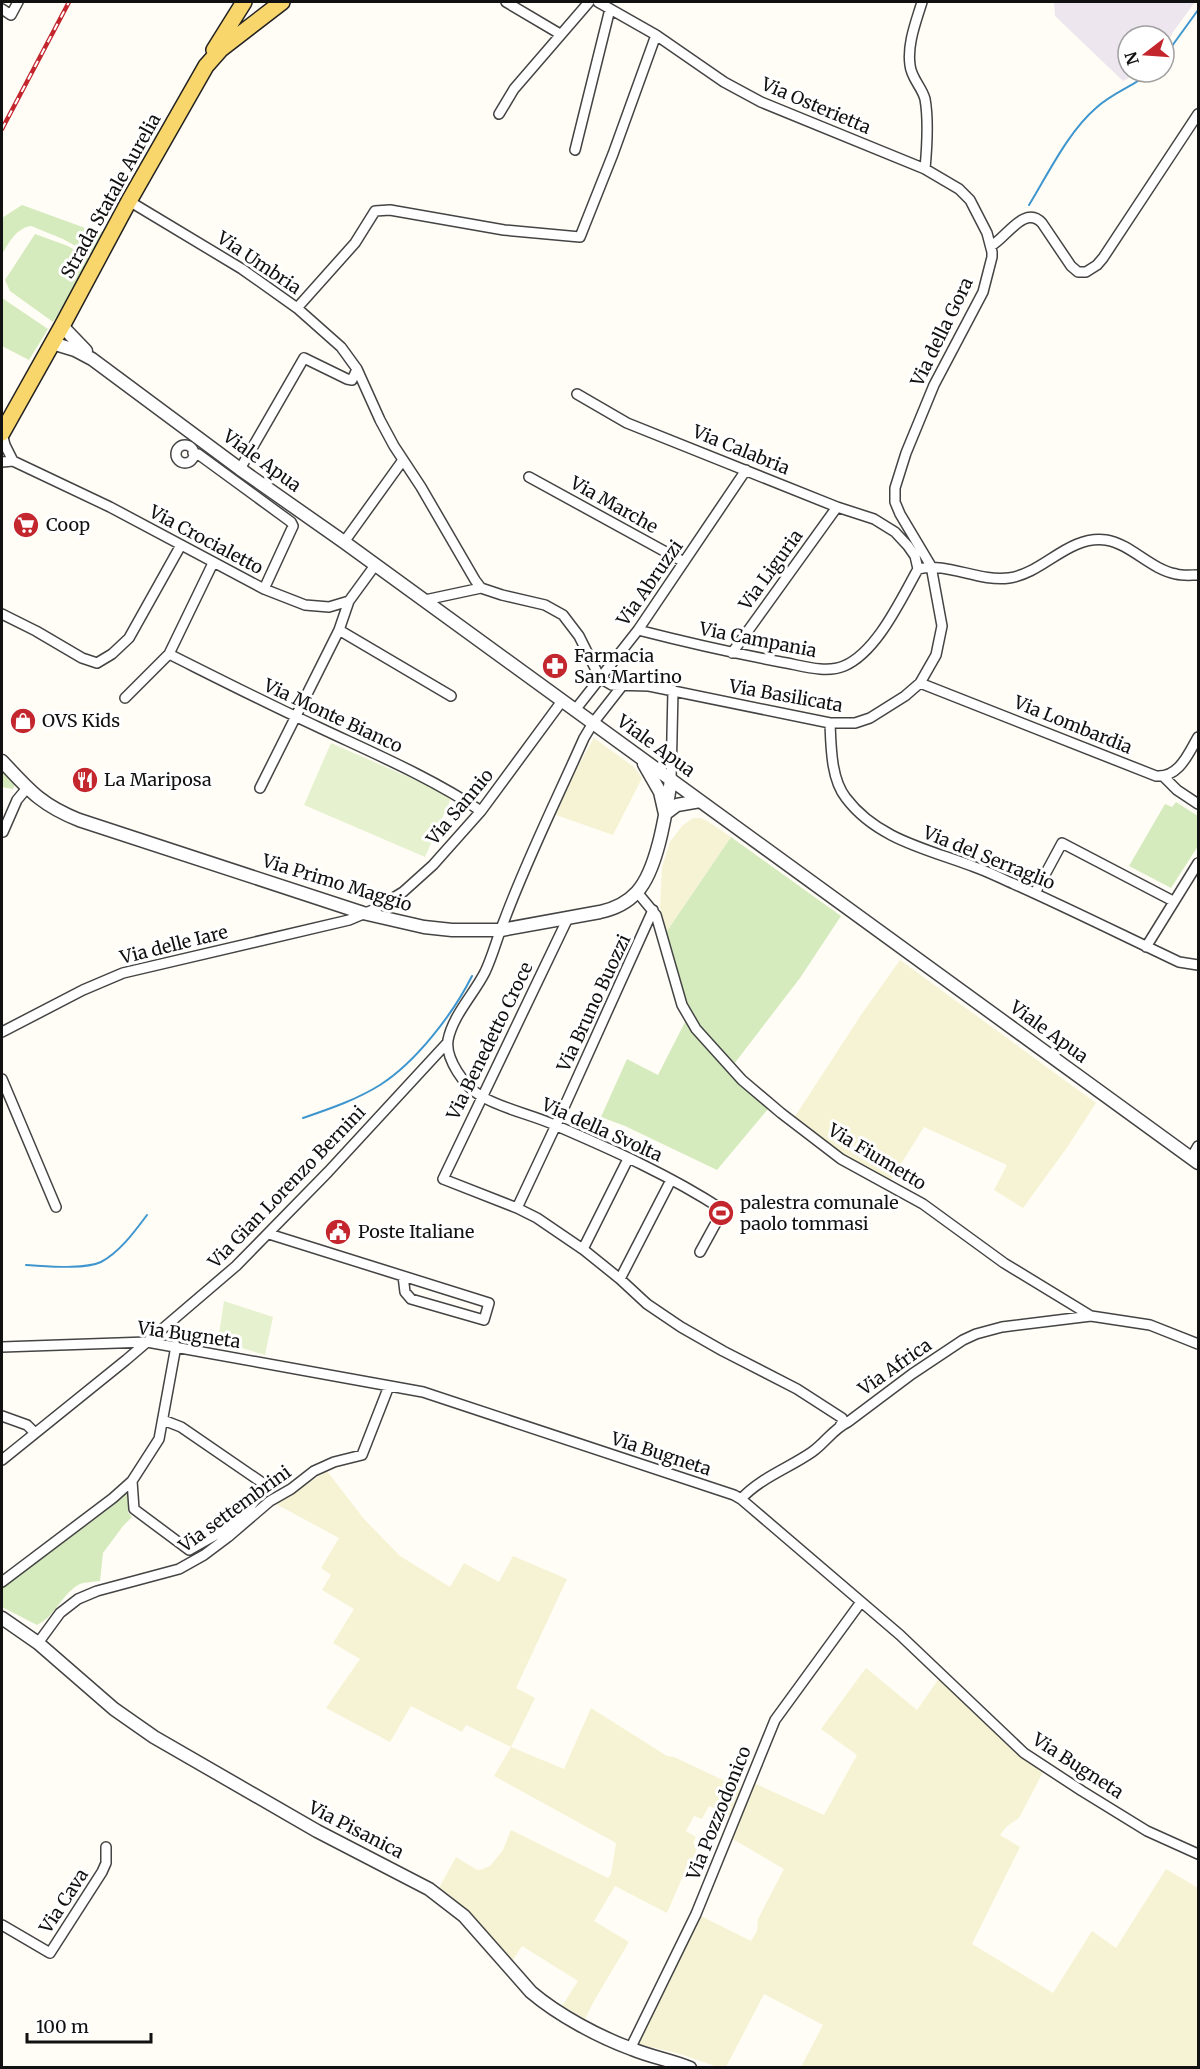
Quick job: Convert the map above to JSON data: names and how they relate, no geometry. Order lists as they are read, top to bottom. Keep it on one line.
{"streets":{"main road":["Strada Statale Aurelia"],"street":["Via Osterietta","Via Umbria","Via della Gora","Via Calabria","Viale Apua","Via Marche","Via Crocialetto","Via Liguria","Via Abruzzi","Via Campania","Via Basilicata","Via Monte Bianco","Via Lombardia","Via Sannio","Via del Serraglio","Via Primo Maggio","Via delle Iare","Via Bruno Buozzi","Via Benedetto Croce","Via della Svolta","Via Fiumetto","Via Gian Lorenzo Bernini","Via Bugneta","Via Africa","Via settembrini","Via Pozzodonico","Via Pisanica","Via Cava"]},"crossings":[["Via Osterietta","Via della Gora"],["Strada Statale Aurelia","Via Umbria"],["Strada Statale Aurelia","Viale Apua"],["Via della Gora","Via Basilicata"],["Via Calabria","Via Liguria"],["Via Calabria","Via Abruzzi"],["Via Calabria","Via Campania"],["Viale Apua","Via Abruzzi"],["Viale Apua","Via Sannio"],["Viale Apua","Via Primo Maggio"],["Viale Apua","Via Gian Lorenzo Bernini"],["Via Marche","Via Abruzzi"],["Via Liguria","Via Campania"],["Via Abruzzi","Via Campania"],["Via Abruzzi","Via Basilicata"],["Via Basilicata","Via Lombardia"],["Via Basilicata","Via del Serraglio"],["Via Monte Bianco","Via Sannio"],["Via Sannio","Via Primo Maggio"],["Via Sannio","Via delle Iare"],["Via Primo Maggio","Via delle Iare"],["Via Primo Maggio","Via Benedetto Croce"],["Via Primo Maggio","Via Fiumetto"],["Via Primo Maggio","Via Gian Lorenzo Bernini"],["Via Bruno Buozzi","Via Benedetto Croce"],["Via Bruno Buozzi","Via della Svolta"],["Via Bruno Buozzi","Via Fiumetto"],["Via Benedetto Croce","Via della Svolta"],["Via della Svolta","Via Gian Lorenzo Bernini"],["Via Fiumetto","Via Africa"],["Via Gian Lorenzo Bernini","Via Bugneta"],["Via Bugneta","Via Africa"],["Via Bugneta","Via settembrini"],["Via Bugneta","Via Pozzodonico"],["Via settembrini","Via Pisanica"],["Via Pozzodonico","Via Pisanica"]],"places":{"supermarket":["Coop"],"pharmacy":["Farmacia San Martino"],"shop":["OVS Kids"],"restaurant":["La Mariposa"],"sports":["palestra comunale paolo tommasi"],"public building":["Poste Italiane"]},"scale_bar":"100 m","north":"left"}
